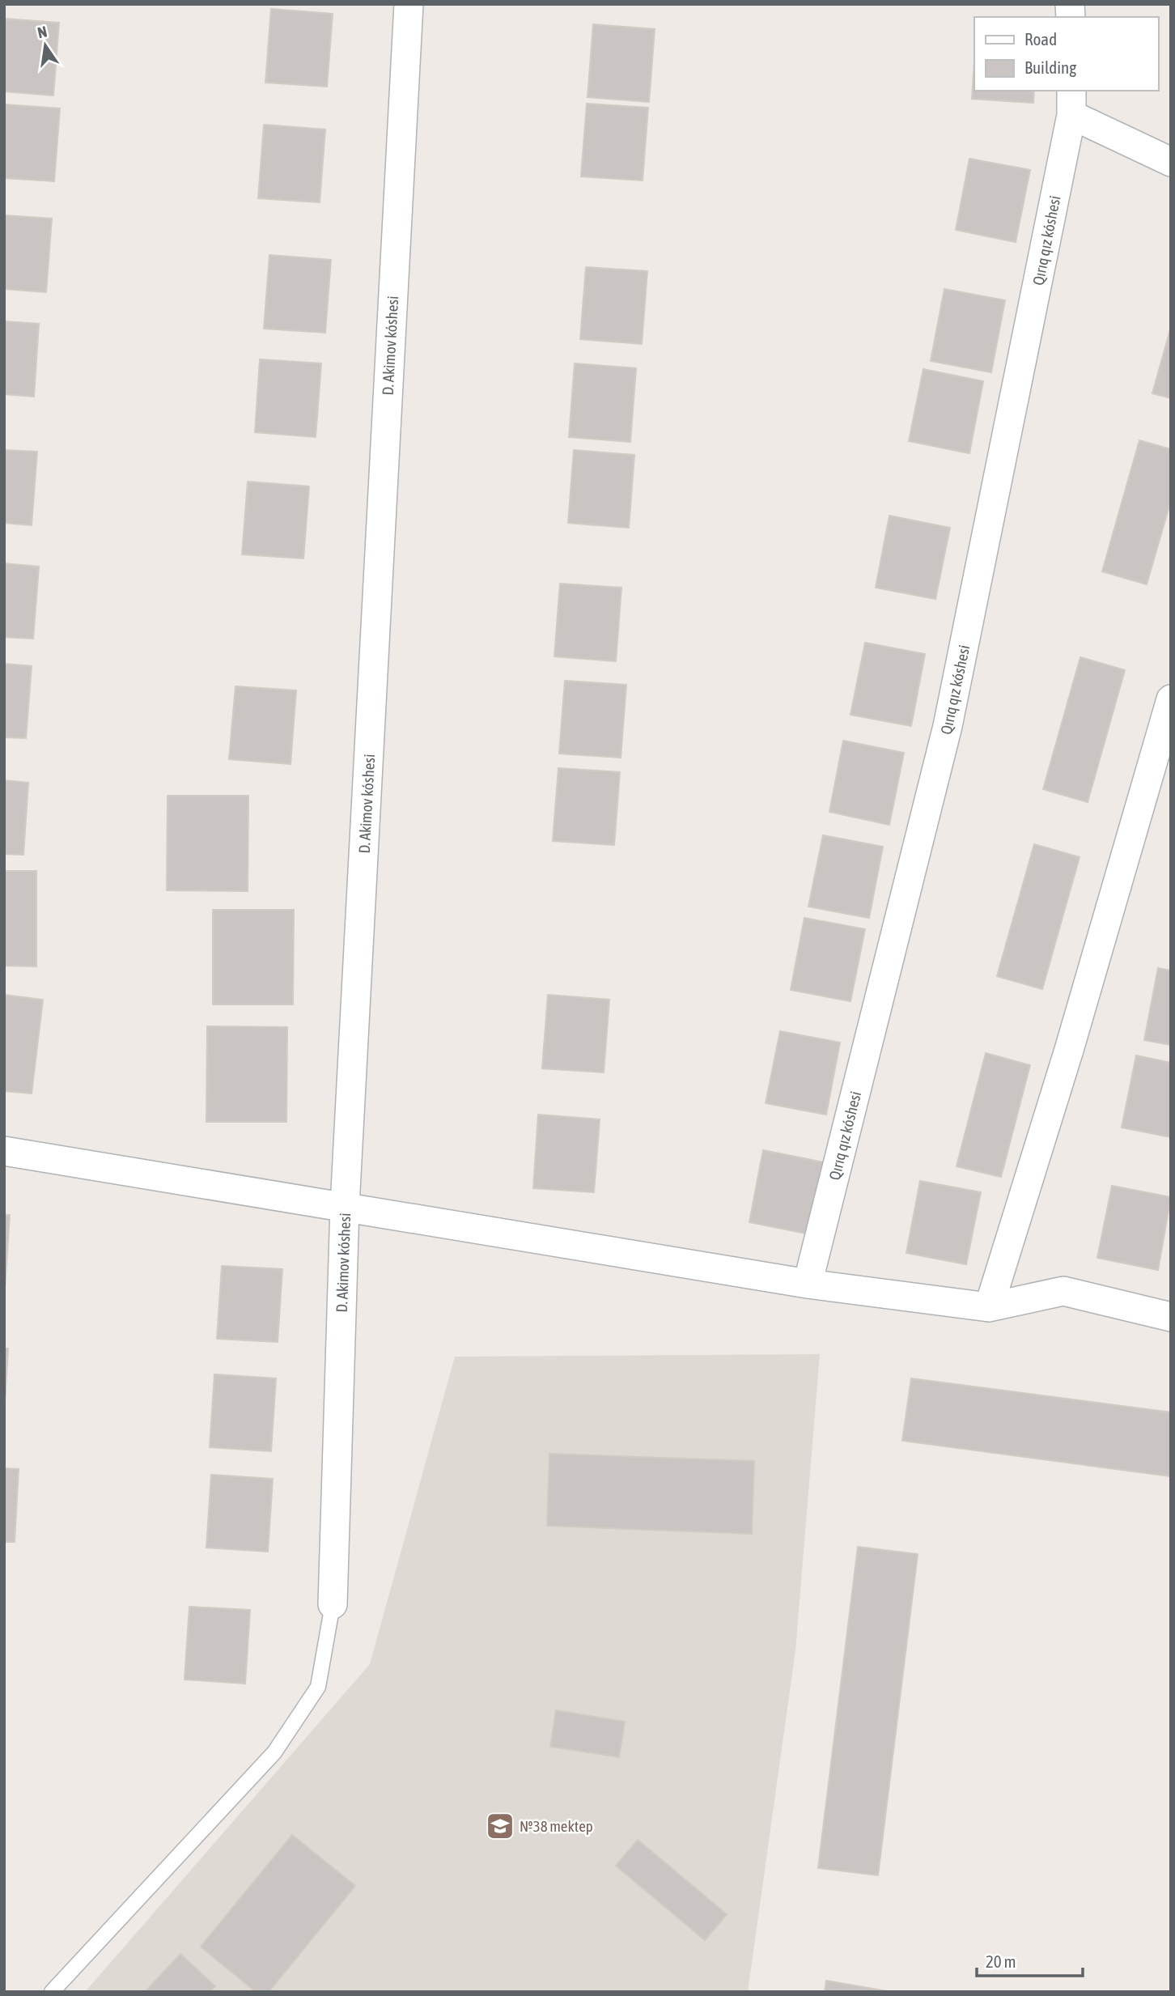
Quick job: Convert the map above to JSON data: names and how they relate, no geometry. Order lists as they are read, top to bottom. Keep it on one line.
{"streets":{"street":["Qırıq qız kóshesi","D. Akimov kóshesi"]},"places":{"school or university":["№38 mektep"]},"legend":["Road","Building"],"scale_bar":"20 m","north":"top"}
